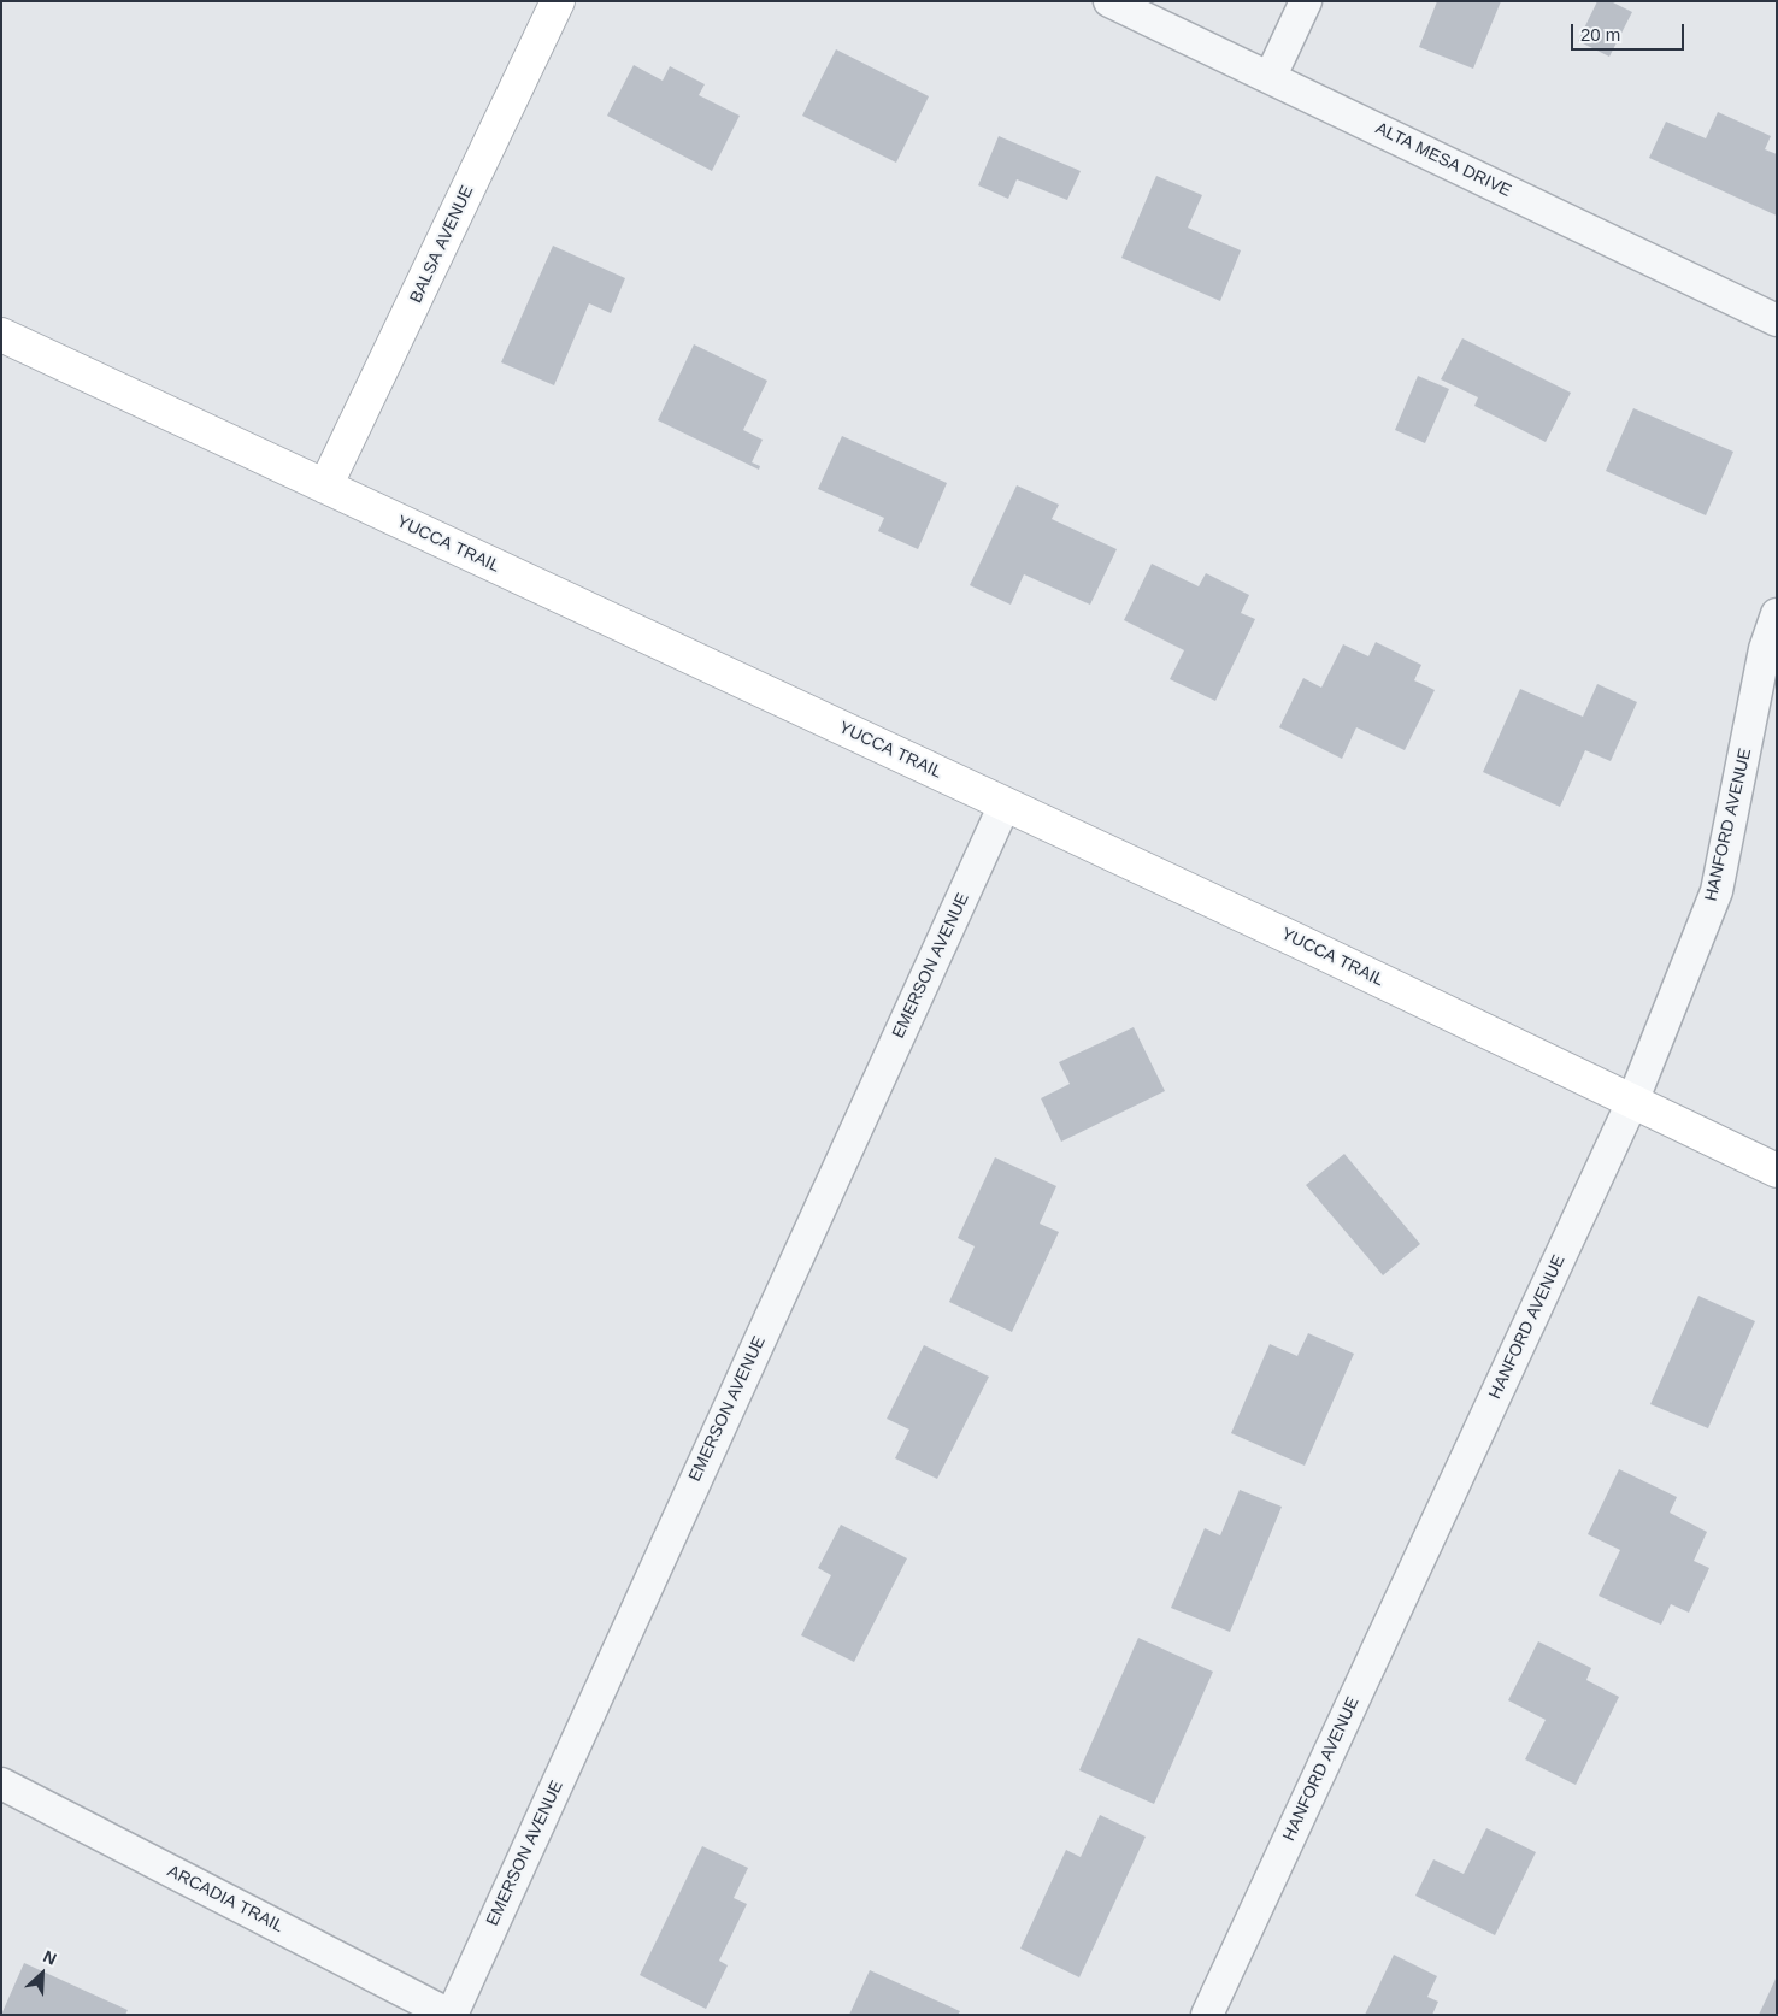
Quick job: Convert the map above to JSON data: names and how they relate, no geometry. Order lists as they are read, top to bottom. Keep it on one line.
{"streets":{"main road":["BALSA AVENUE","YUCCA TRAIL"],"street":["ALTA MESA DRIVE","HANFORD AVENUE","EMERSON AVENUE","ARCADIA TRAIL"]},"crossings":[["BALSA AVENUE","YUCCA TRAIL"],["YUCCA TRAIL","HANFORD AVENUE"],["YUCCA TRAIL","EMERSON AVENUE"],["EMERSON AVENUE","ARCADIA TRAIL"]],"scale_bar":"20 m","north":"top right"}
